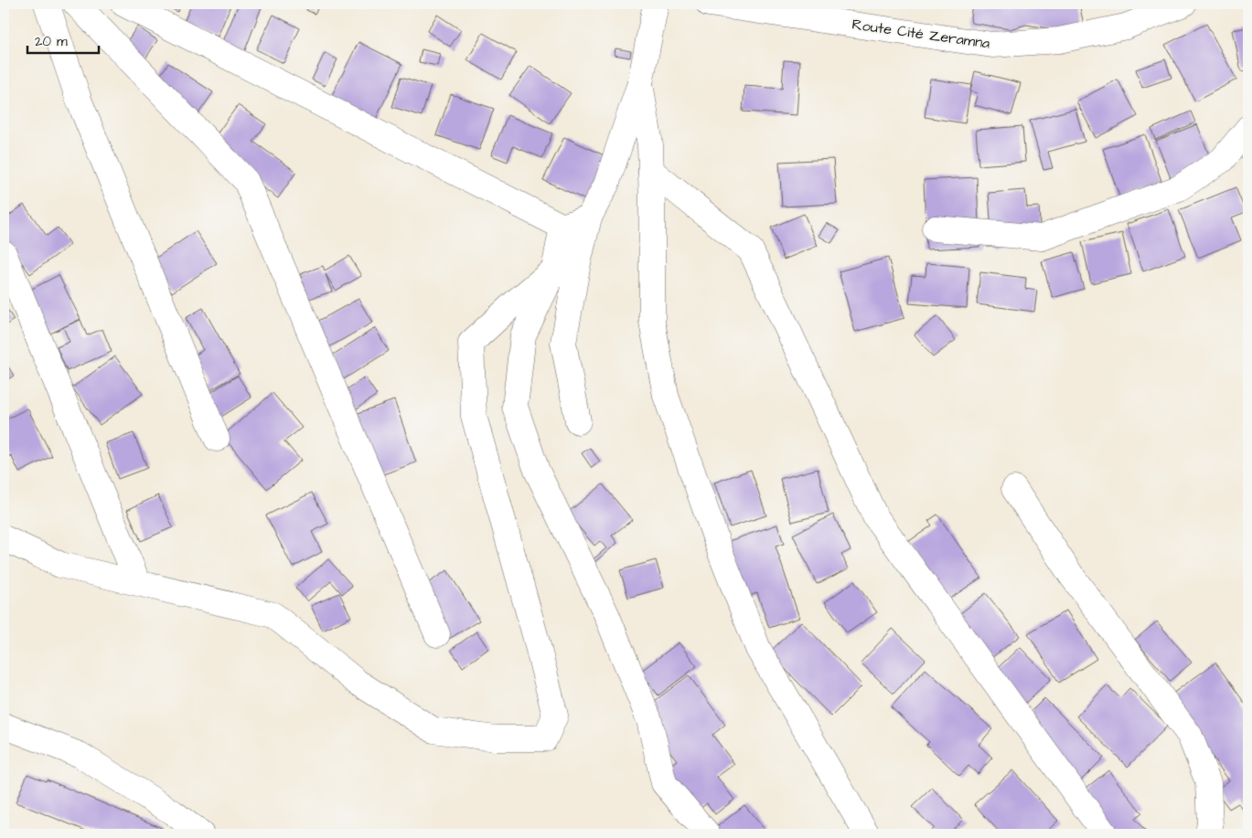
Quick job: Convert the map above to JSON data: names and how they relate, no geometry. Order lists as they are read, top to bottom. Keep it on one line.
{"streets":{"street":["Route Cité Zeramna"]},"scale_bar":"20 m"}
